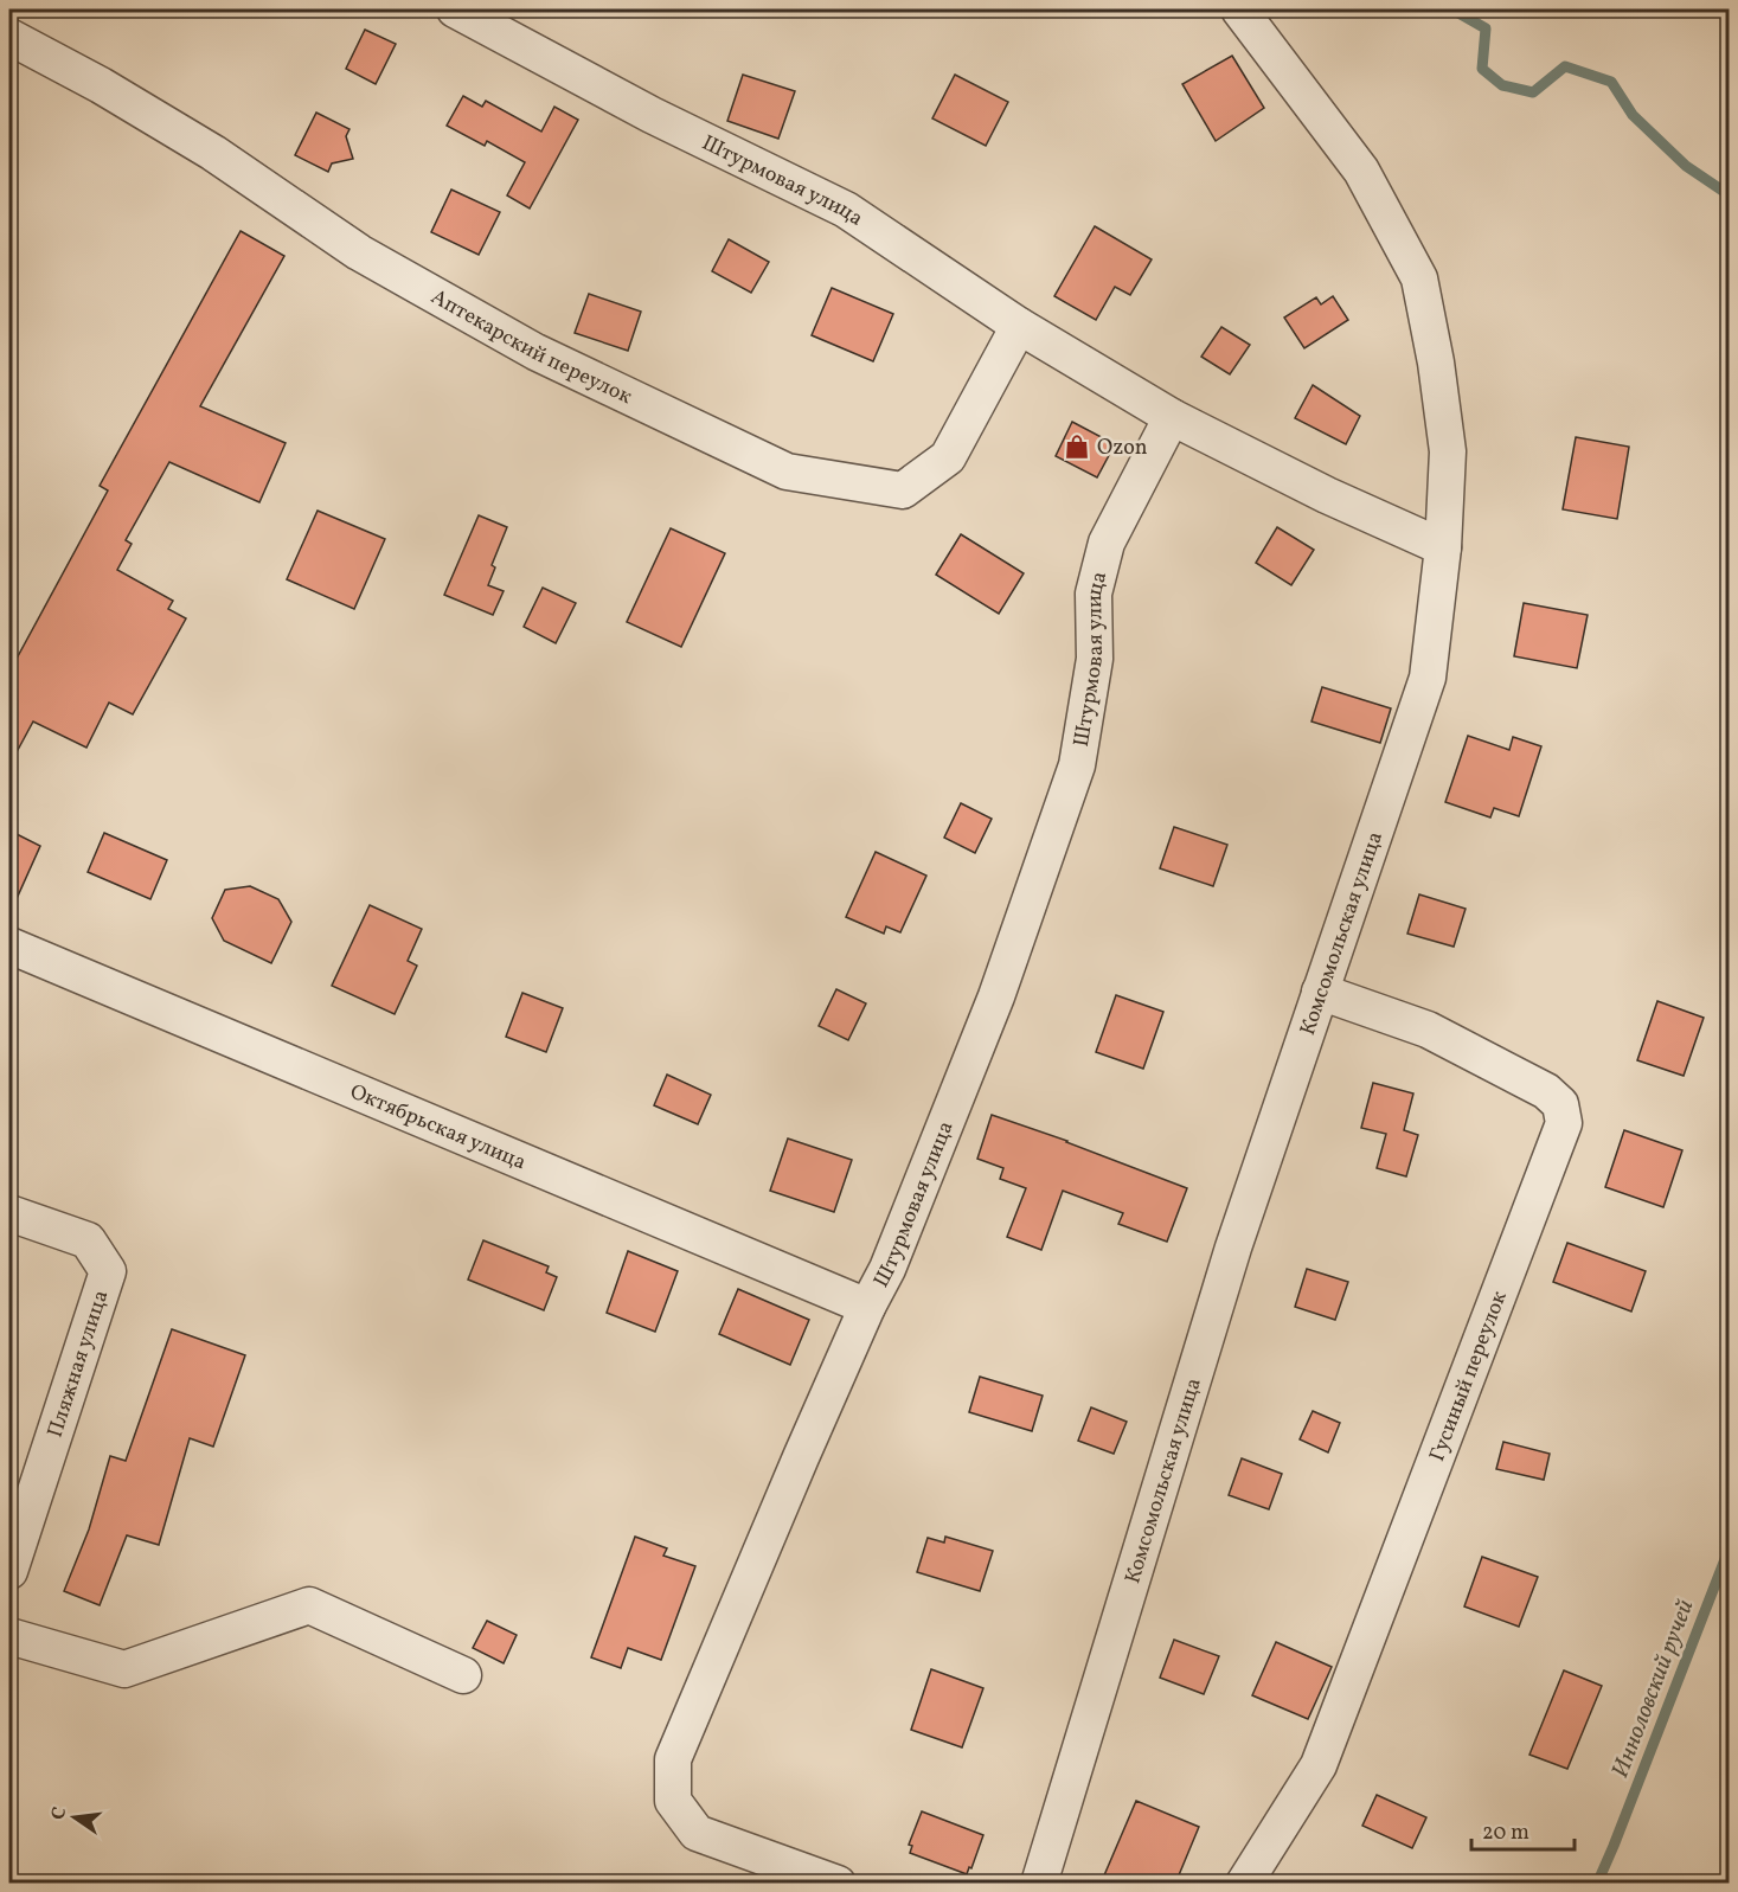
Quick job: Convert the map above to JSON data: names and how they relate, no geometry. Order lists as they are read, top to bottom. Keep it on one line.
{"streets":{"street":["Штурмовая улица","Аптекарский переулок","Комсомольская улица","Октябрьская улица","Пляжная улица","Гусиный переулок"]},"crossings":[["Штурмовая улица","Аптекарский переулок"],["Штурмовая улица","Комсомольская улица"],["Штурмовая улица","Октябрьская улица"],["Комсомольская улица","Гусиный переулок"]],"water":["Инноловский ручей"],"places":{"shop":["Ozon"]},"scale_bar":"20 m","north":"left"}
